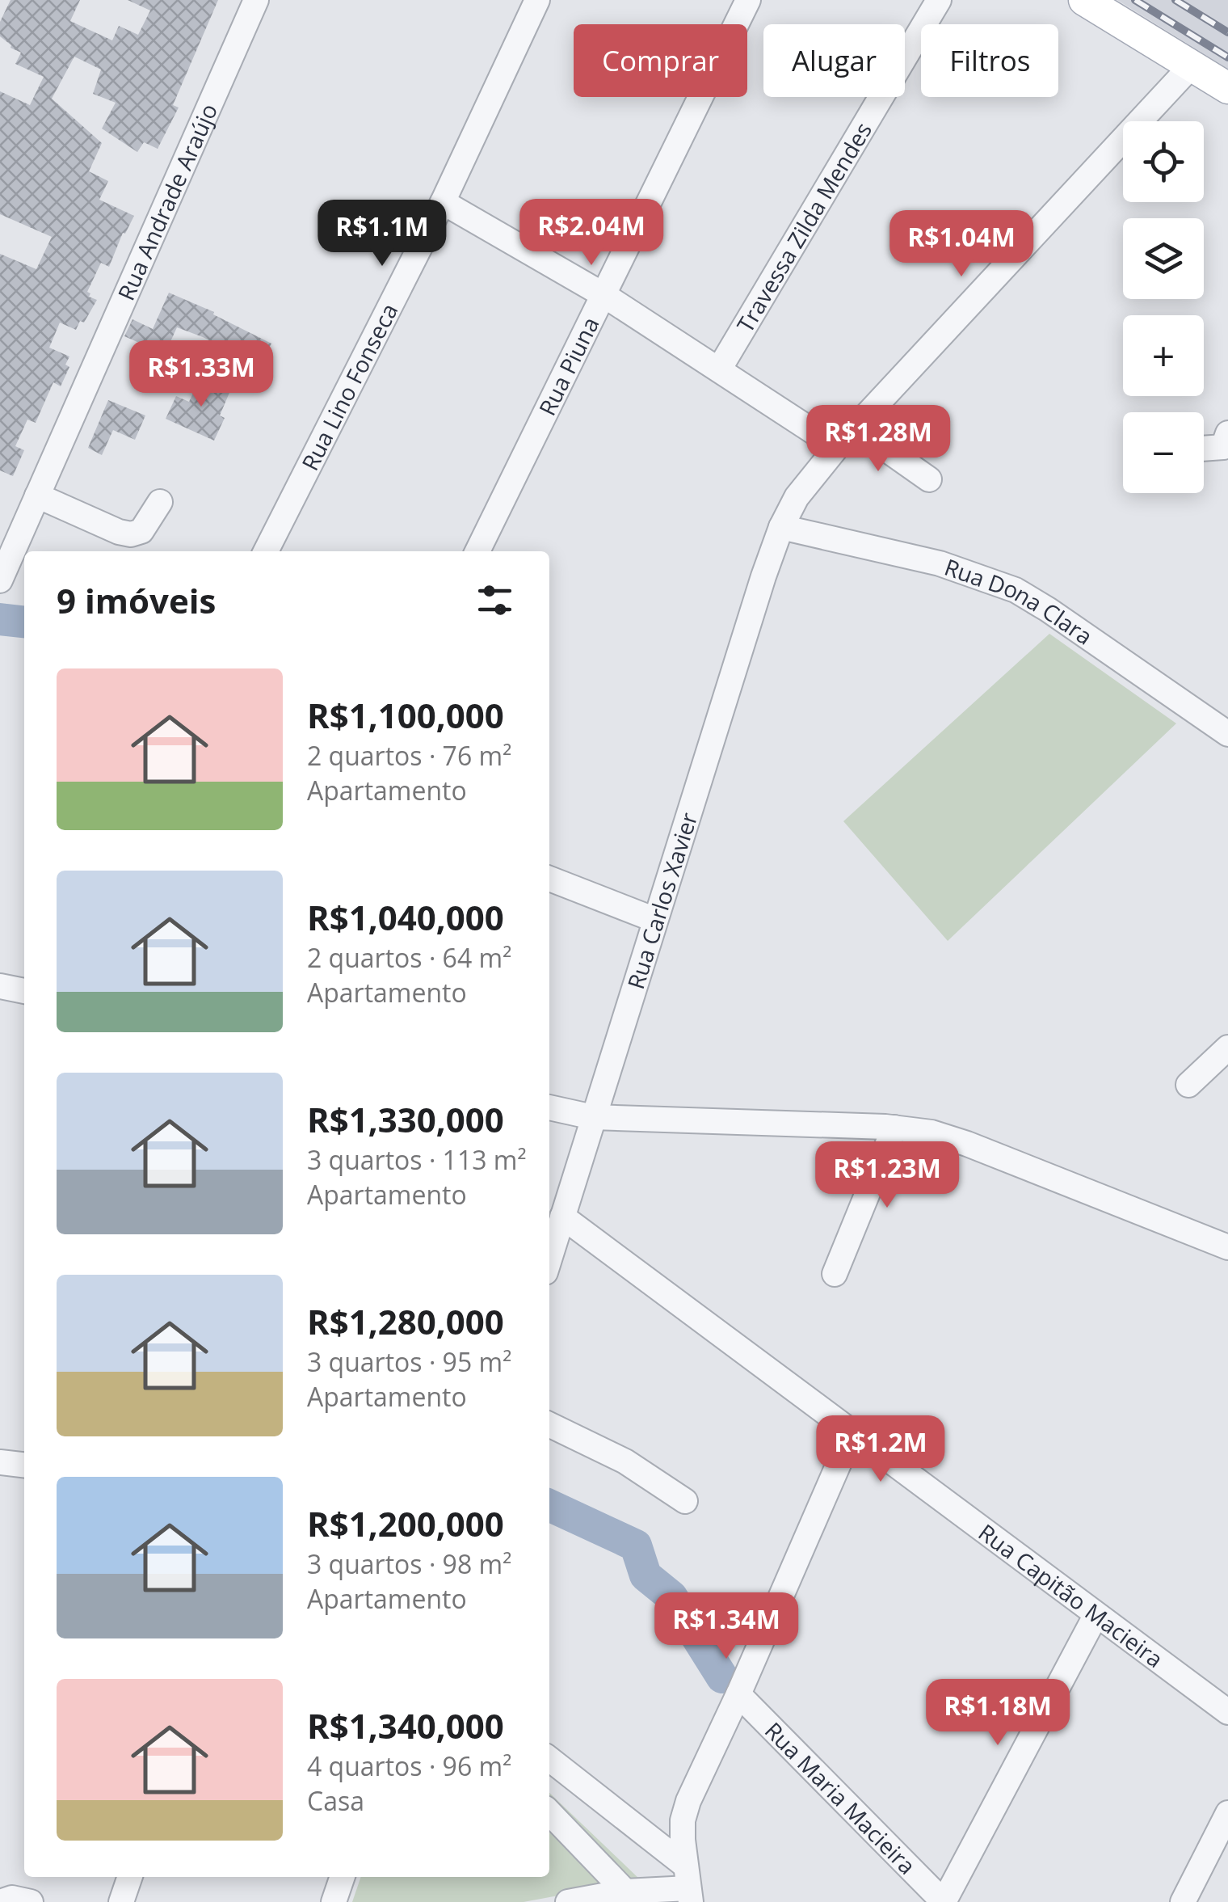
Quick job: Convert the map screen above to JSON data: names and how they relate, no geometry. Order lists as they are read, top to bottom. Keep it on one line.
{"streets":{"street":["Rua Andrade Araújo","Travessa Zilda Mendes","Rua Piuna","Rua Lino Fonseca","Rua Dona Clara","Rua Carlos Xavier","Rua Capitão Macieira","Rua Maria Macieira"]},"crossings":[["Rua Dona Clara","Rua Carlos Xavier"],["Rua Carlos Xavier","Rua Capitão Macieira"]],"page":{"chip":["Comprar","Alugar","Filtros"],"map_buttons":["+","−"],"price":["R$2.04M","R$1.1M","R$1.04M","R$1.33M","R$1.28M","R$1.23M","R$1.2M","R$1.34M","R$1.18M"],"heading":"9 imóveis","list":[{"name":"R$1,100,000","note":"2 quartos · 76 m² · Apartamento"},{"name":"R$1,040,000","note":"2 quartos · 64 m² · Apartamento"},{"name":"R$1,330,000","note":"3 quartos · 113 m² · Apartamento"},{"name":"R$1,280,000","note":"3 quartos · 95 m² · Apartamento"},{"name":"R$1,200,000","note":"3 quartos · 98 m² · Apartamento"},{"name":"R$1,340,000","note":"4 quartos · 96 m² · Casa"}]}}
